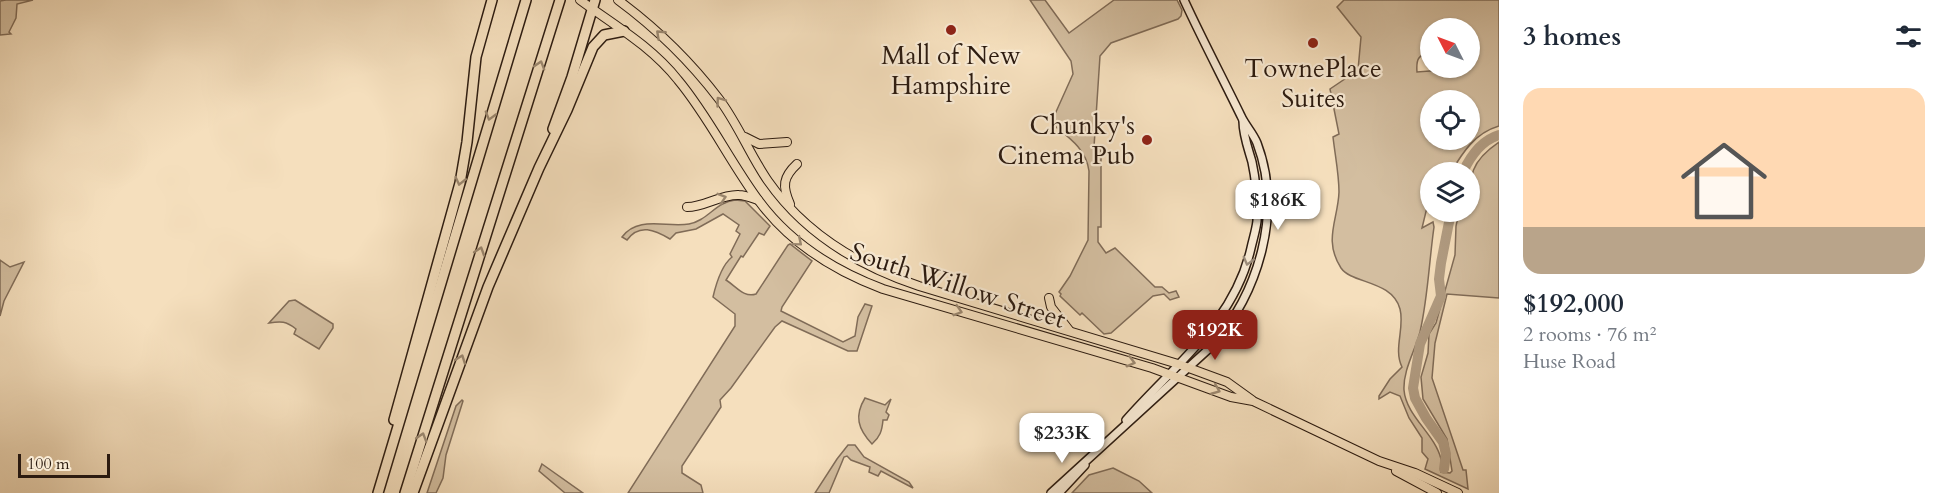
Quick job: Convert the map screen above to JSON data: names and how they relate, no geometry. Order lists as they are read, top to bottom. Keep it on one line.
{"streets":{"main road":["South Willow Street"]},"places":["Mall of New Hampshire","TownePlace Suites","Chunky's Cinema Pub"],"scale_bar":"100 m","north":"top left","page":{"heading":"3 homes","list":[{"name":"$192,000","note":"2 rooms · 76 m² · Huse Road"}],"price":["$186K","$192K","$233K"],"scale":"100 m"}}
